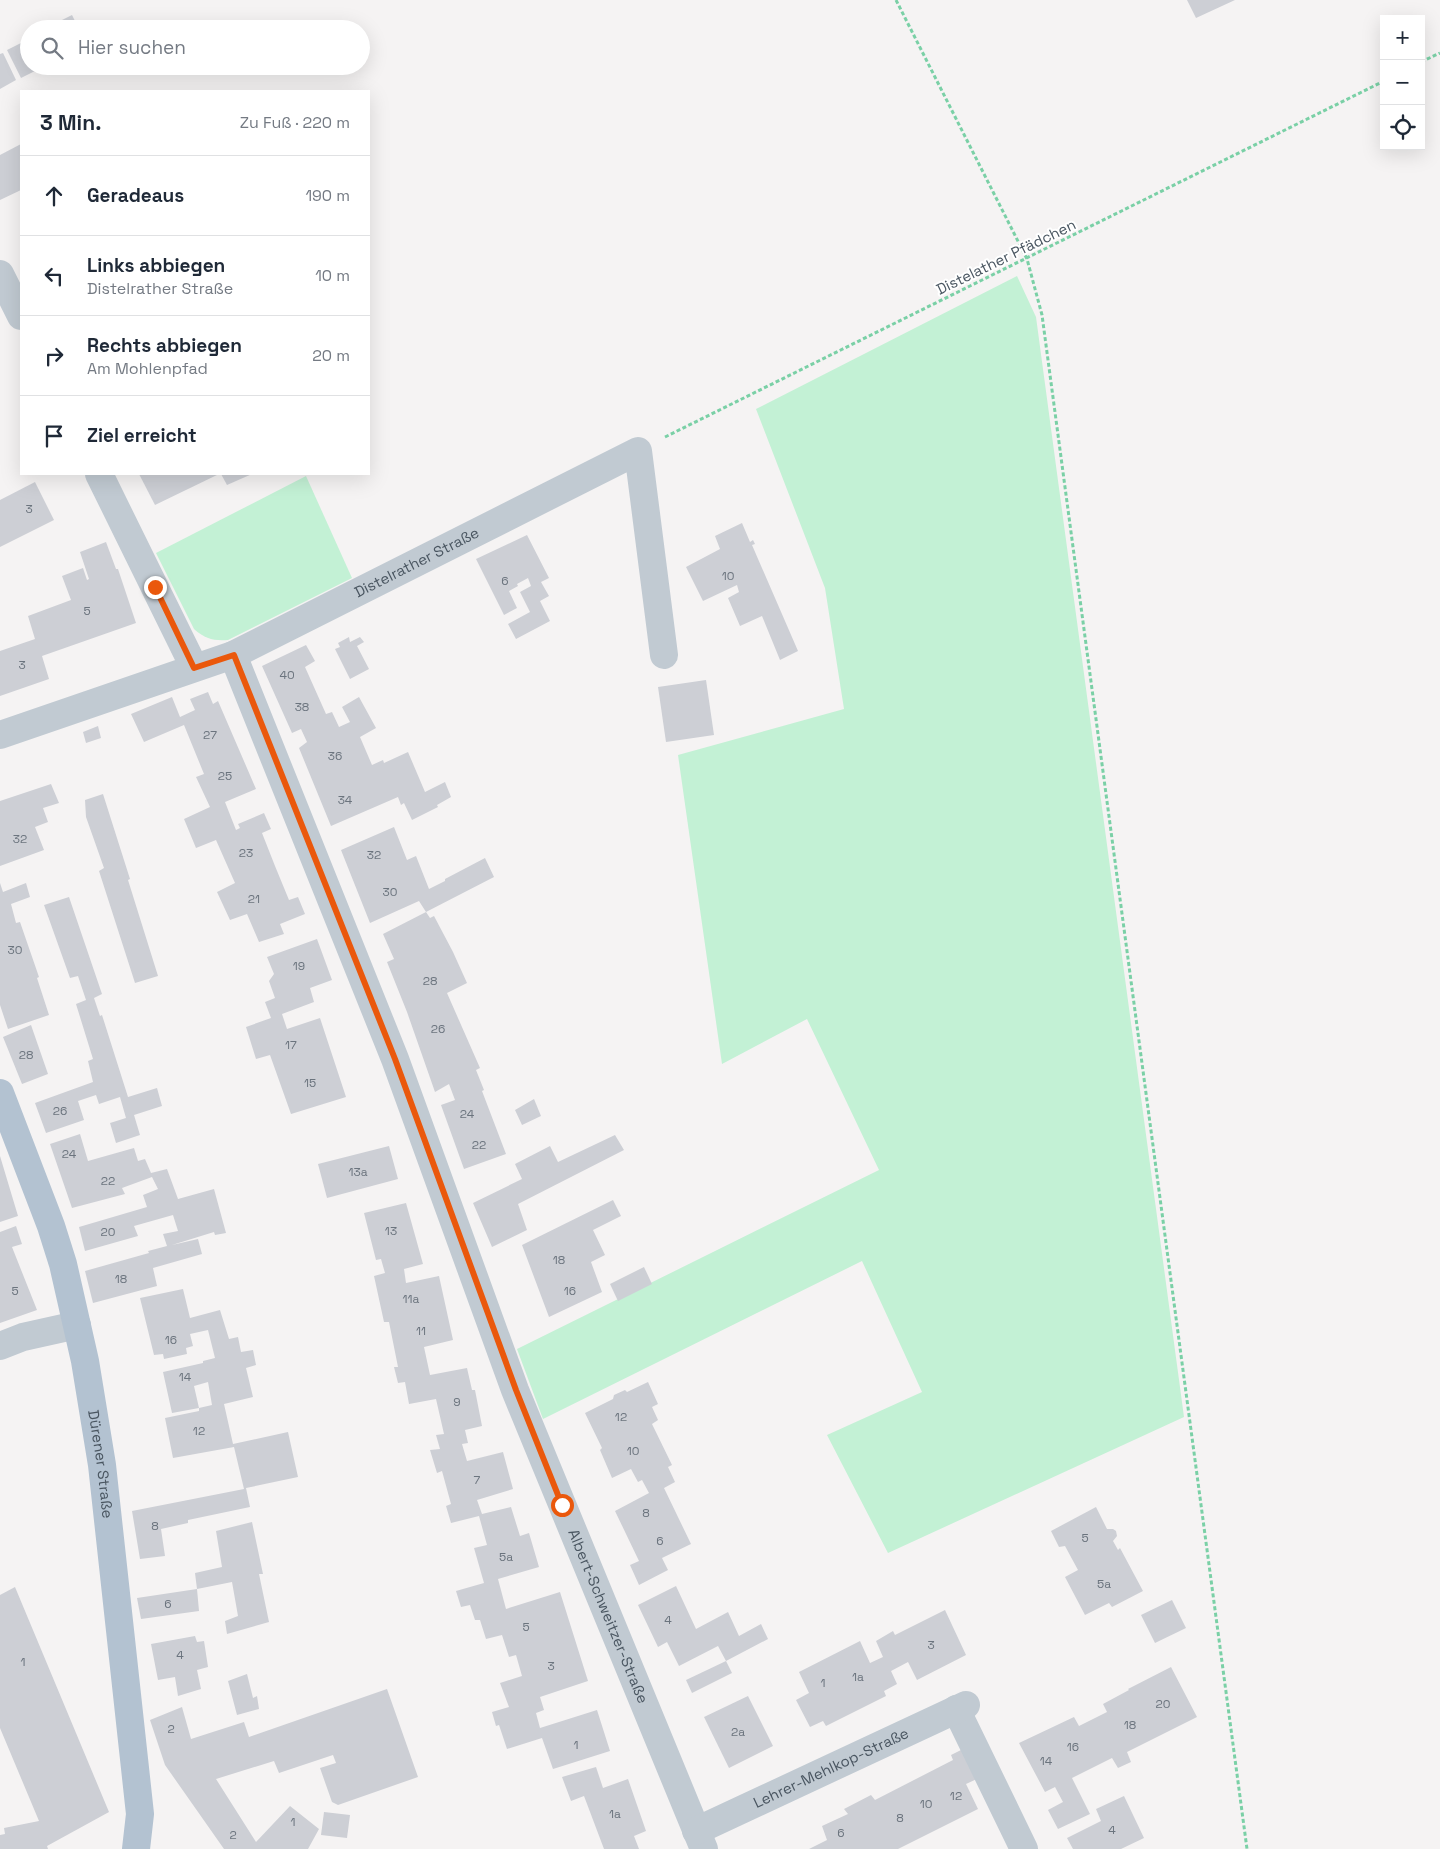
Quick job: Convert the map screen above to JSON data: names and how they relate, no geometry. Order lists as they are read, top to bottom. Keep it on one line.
{"streets":{"main road":["Dürener Straße"],"street":["Distelrather Straße","Albert-Schweitzer-Straße","Lehrer-Mehlkop-Straße"],"path":["Distelather Pfädchen"]},"crossings":[["Distelather Pfädchen","Distelrather Straße"],["Distelrather Straße","Albert-Schweitzer-Straße"],["Albert-Schweitzer-Straße","Lehrer-Mehlkop-Straße"]],"house_numbers":["3","10","6","5","3","40","38","27","36","25","34","32","23","32","30","21","30","19","28","26","17","28","15","26","24","22","24","13a","22","13","20","18","18","5","16","11a","11","16","14","9","12","12","10","7","8","8","5","6","5a","5a","6","4","5","3","4","1","3","1a","1","20","18","2","2a","1","16","14","12","10","1a","8","1","4","6","2"],"page":{"map_buttons":["+","−"],"search":"Hier suchen","heading":["3 Min.","Zu Fuß · 220 m"],"list":[["Geradeaus","190 m"],["Links abbiegen","Distelrather Straße","10 m"],["Rechts abbiegen","Am Mohlenpfad","20 m"],"Ziel erreicht"]}}
